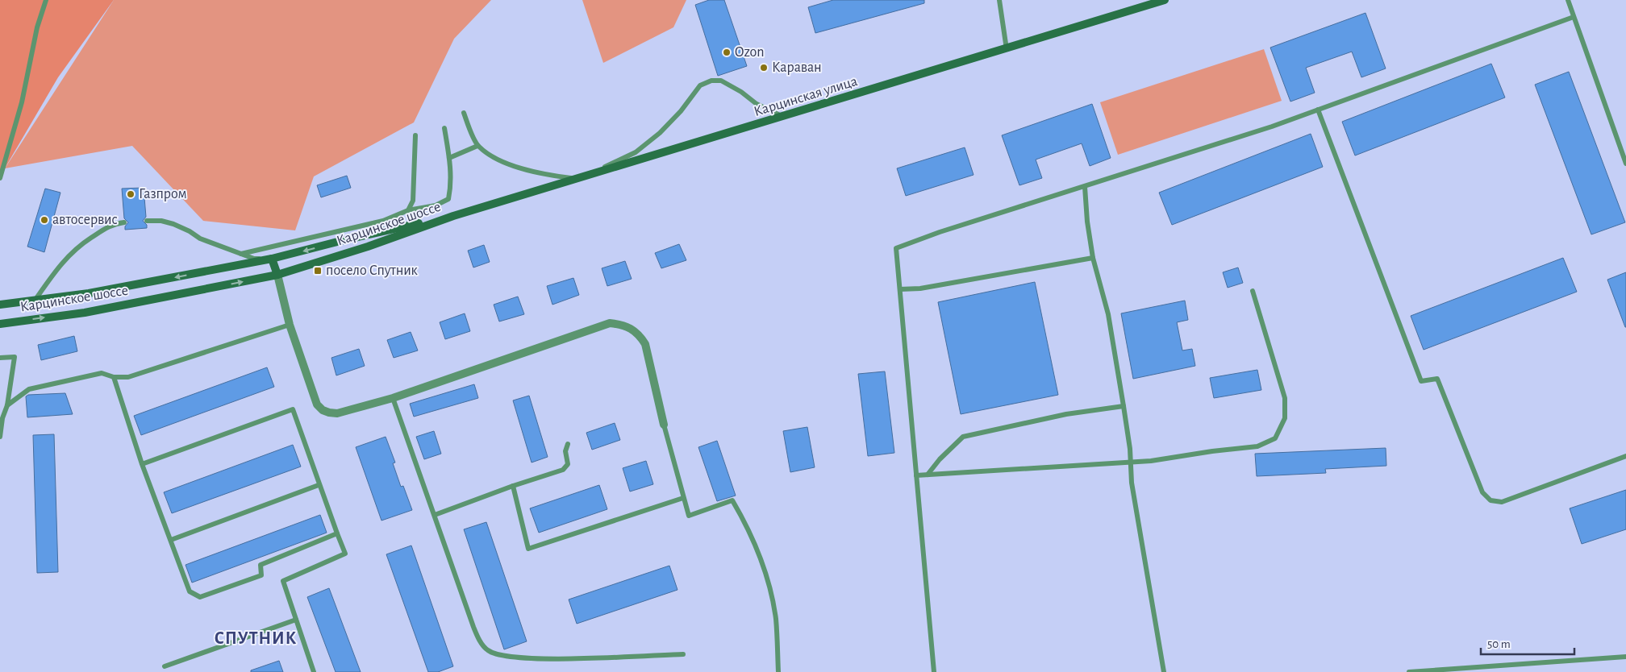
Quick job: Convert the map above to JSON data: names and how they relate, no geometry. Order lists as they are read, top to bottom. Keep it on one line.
{"streets":{"main road":["Карцинская улица","Карцинское шоссе"]},"crossings":[["Карцинская улица","Карцинское шоссе"]],"districts":["СПУТНИК"],"places":{"other":["Ozon","Караван","Газпром","автосервис"],"transit":["посело Спутник"]},"scale_bar":"50 m"}
